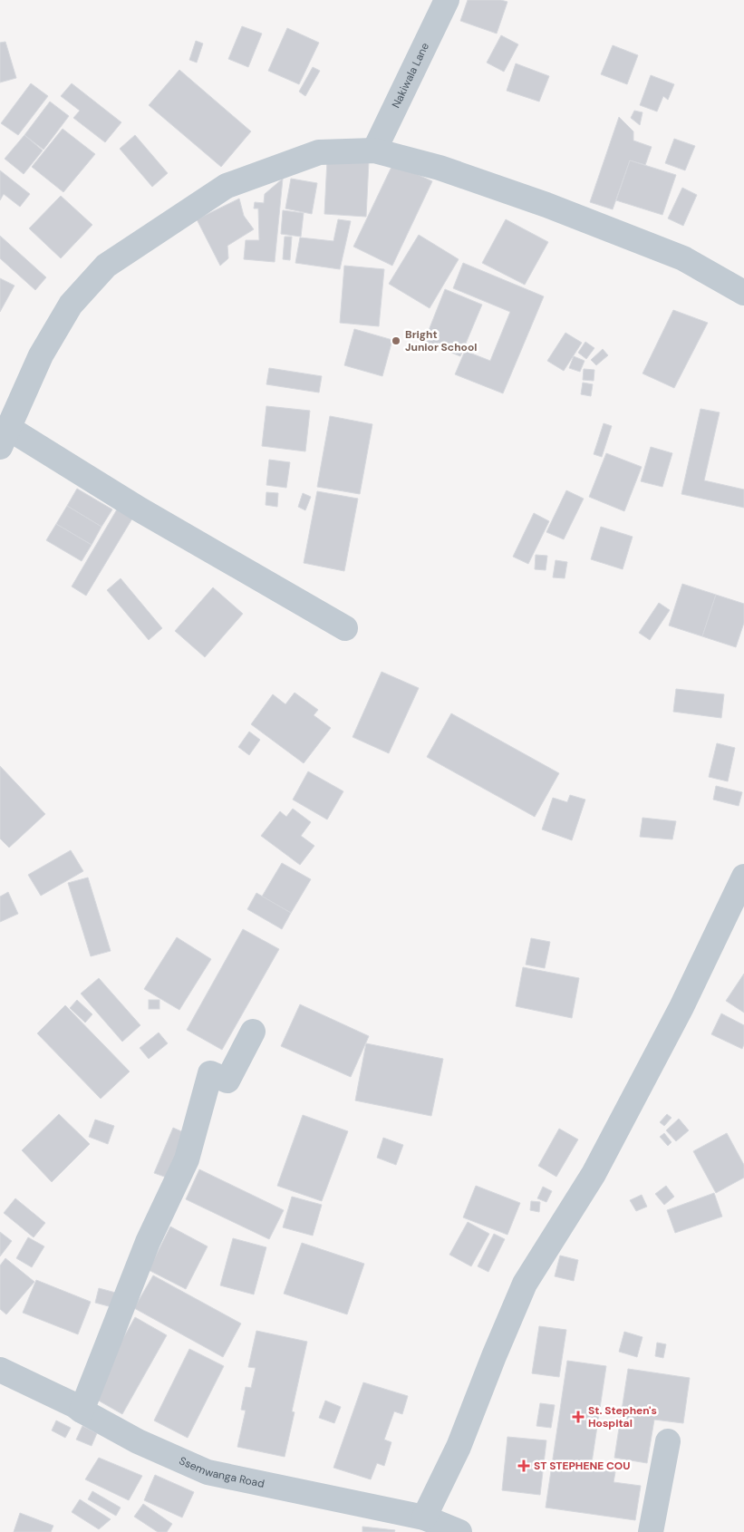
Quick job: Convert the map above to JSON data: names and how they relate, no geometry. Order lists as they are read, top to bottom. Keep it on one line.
{"streets":{"street":["Nakiwala Lane","Ssemwanga Road"]},"places":{"other":["Bright Junior School"],"health":["St. Stephen's Hospital","ST STEPHENE COU"]}}
